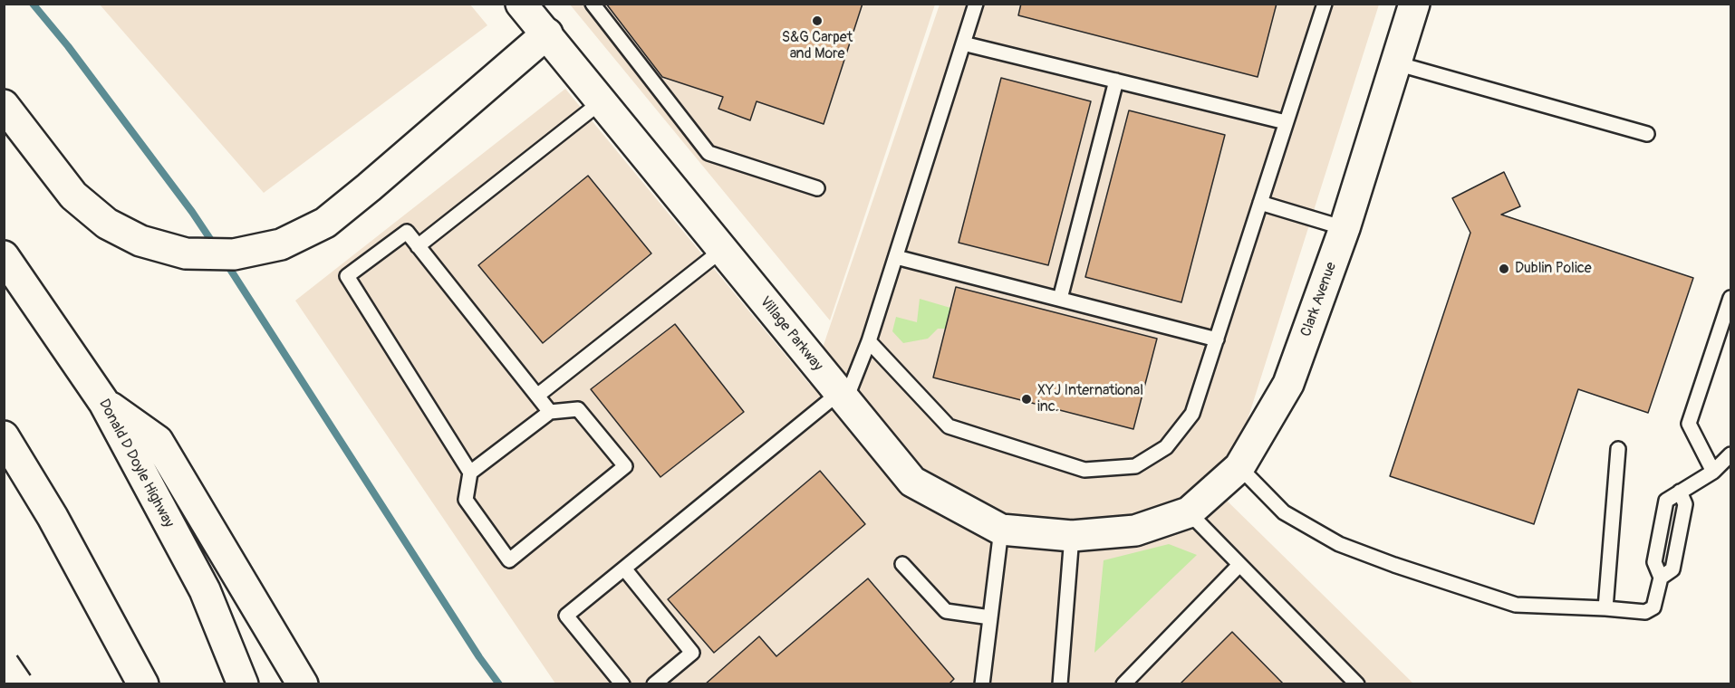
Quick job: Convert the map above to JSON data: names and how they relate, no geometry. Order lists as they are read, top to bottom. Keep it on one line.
{"streets":{"main road":["Clark Avenue","Village Parkway","Donald D Doyle Highway"]},"crossings":[["Clark Avenue","Village Parkway"]],"places":["S&G Carpet and More","Dublin Police","XYJ International inc."]}
